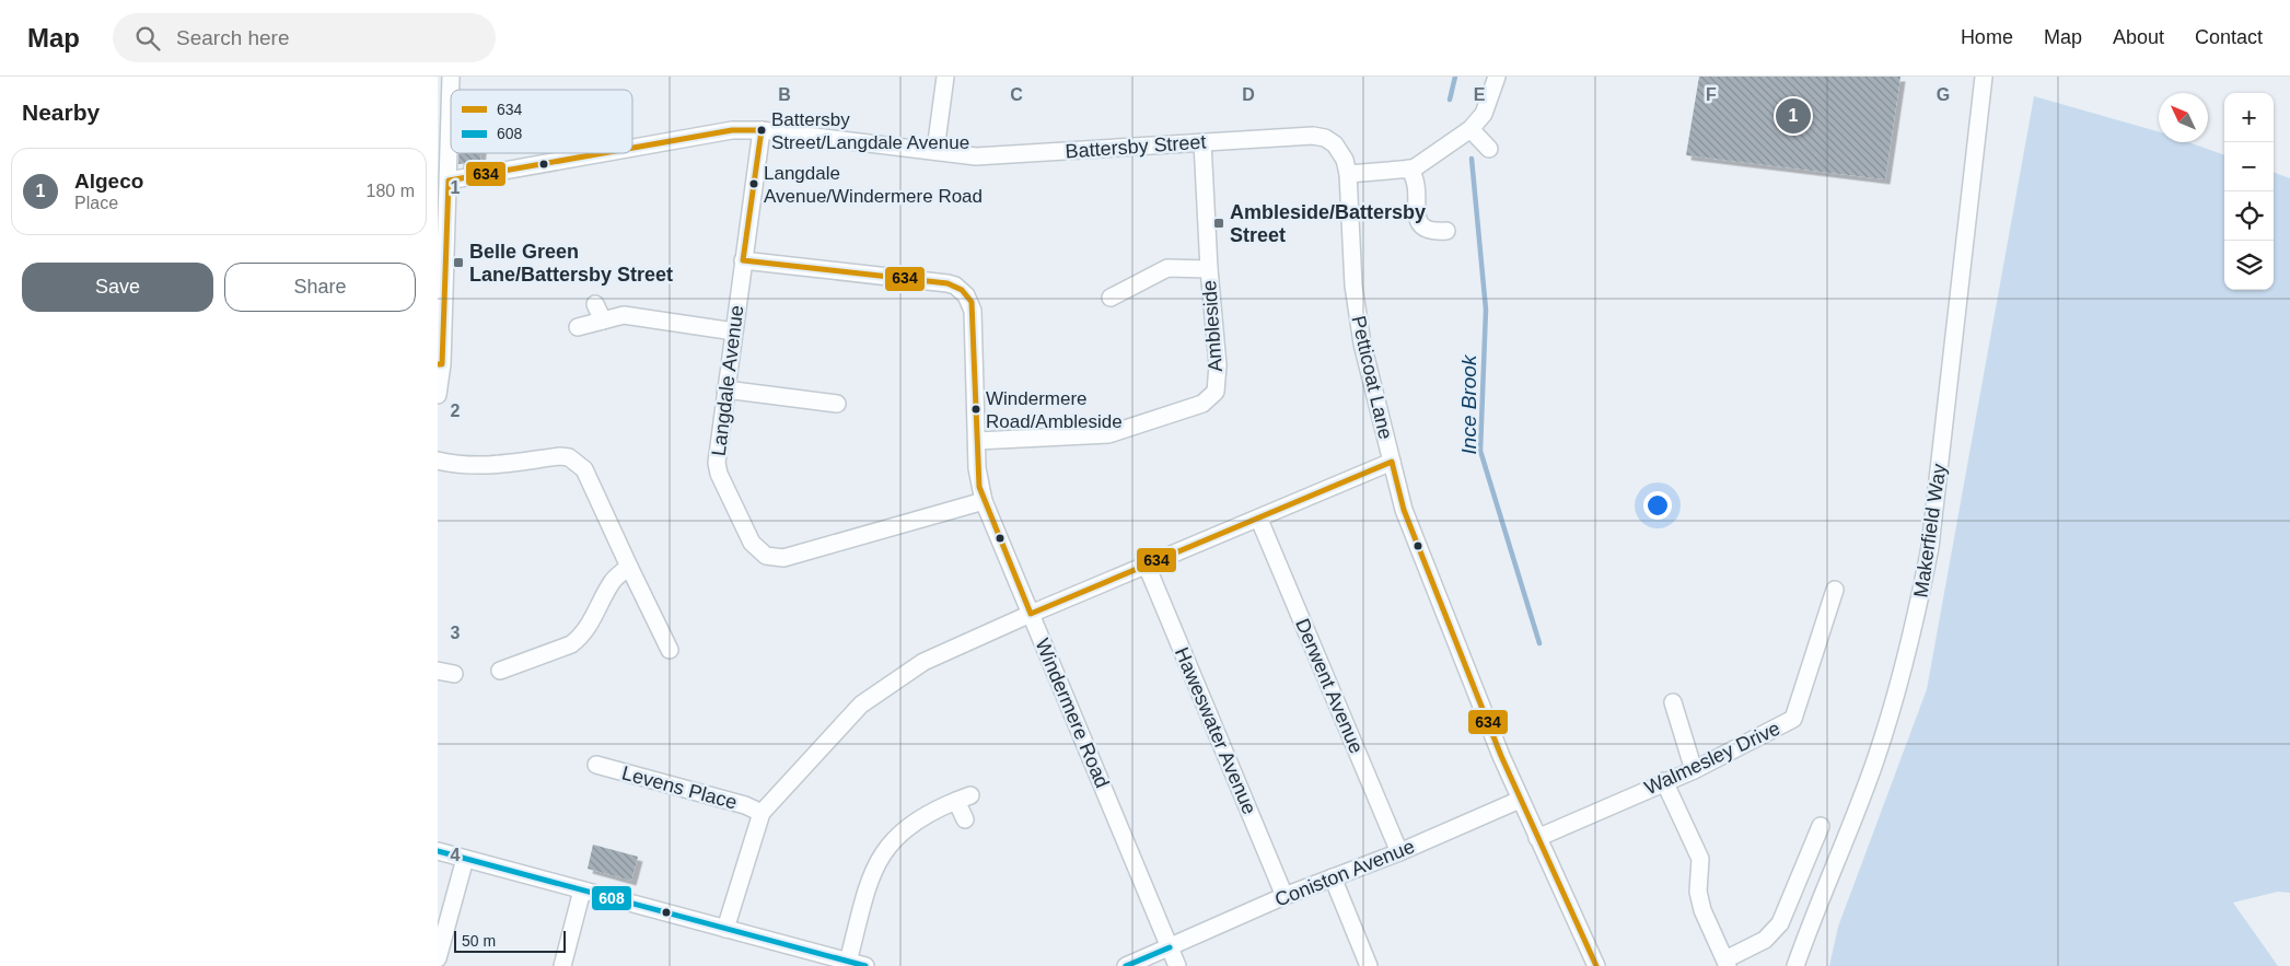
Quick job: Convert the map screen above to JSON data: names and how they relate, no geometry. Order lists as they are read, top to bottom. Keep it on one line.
{"streets":{"street":["Battersby Street","Ambleside","Petticoat Lane","Langdale Avenue","Makerfield Way","Derwent Avenue","Windermere Road","Haweswater Avenue","Walmesley Drive","Levens Place","Coniston Avenue"]},"crossings":[["Battersby Street","Ambleside"],["Battersby Street","Petticoat Lane"],["Battersby Street","Langdale Avenue"],["Ambleside","Windermere Road"],["Petticoat Lane","Walmesley Drive"],["Petticoat Lane","Coniston Avenue"],["Langdale Avenue","Windermere Road"],["Derwent Avenue","Coniston Avenue"],["Windermere Road","Coniston Avenue"],["Haweswater Avenue","Coniston Avenue"]],"water":["Ince Brook"],"places":{"other":["Battersby Street/Langdale Avenue","Langdale Avenue/Windermere Road","Windermere Road/Ambleside"],"transit":["Ambleside/Battersby Street","Belle Green Lane/Battersby Street"]},"lines":["transit line 634","transit line 608"],"legend":["634","608"],"scale_bar":"50 m","north":"top left","page":{"header":"Map","search":"Search here","nav":["Home","Map","About","Contact"],"heading":"Nearby","map_buttons":["+","−"],"pins":"1","list":[{"mark":"1","name":"Algeco","note":"Place","value":"180 m"}],"buttons":["Save","Share"],"scale":"50 m"},"grid":{"columns":["B","C","D","E","F","G"],"rows":["1","2","3","4"]}}
